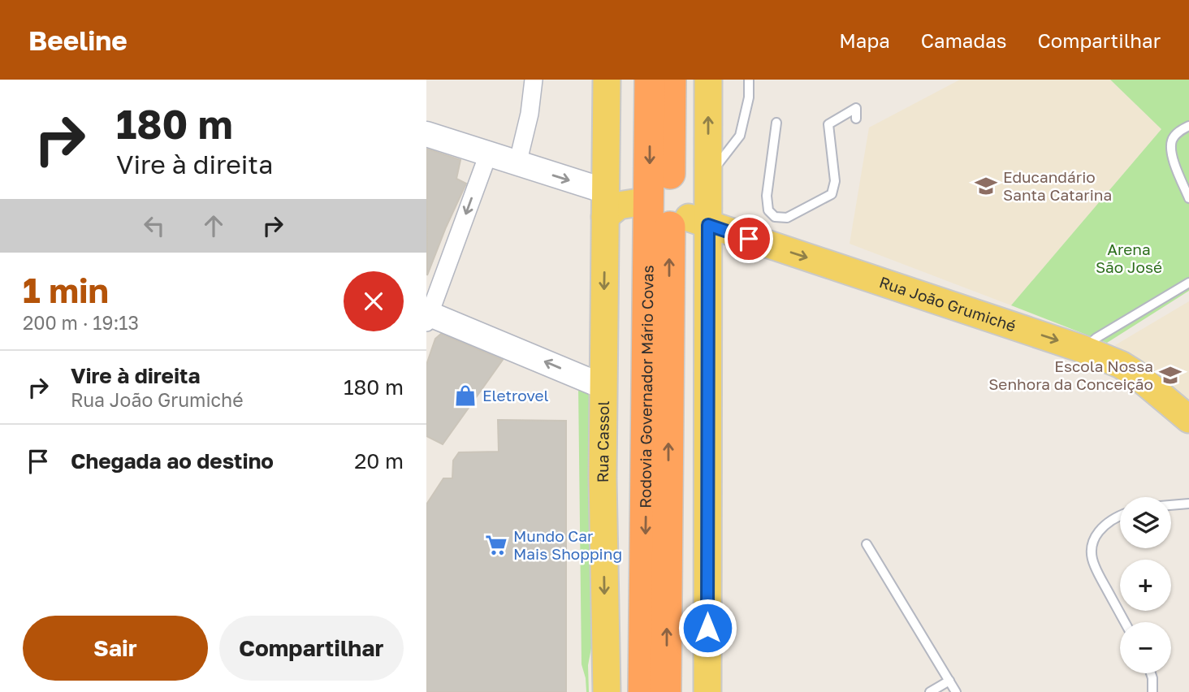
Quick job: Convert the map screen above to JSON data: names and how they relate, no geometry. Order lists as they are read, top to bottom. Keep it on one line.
{"streets":{"highway":["Rodovia Governador Mário Covas"],"main road":["Rua João Grumiché","Rua Cassol"]},"one_way":["Rua João Grumiché"],"parks":["Arena São José"],"places":{"school or university":["Educandário Santa Catarina","Escola Nossa Senhora da Conceição"],"shop":["Eletrovel"],"supermarket":["Mundo Car Mais Shopping"]},"page":{"header":"Beeline","nav":["Mapa","Camadas","Compartilhar"],"turn":["180 m","Vire à direita"],"heading":["1 min","200 m · 19:13"],"list":[{"name":"Vire à direita","note":"Rua João Grumiché","value":"180 m"},{"name":"Chegada ao destino","value":"20 m"}],"map_buttons":["+","−"],"buttons":["Sair","Compartilhar"]}}
